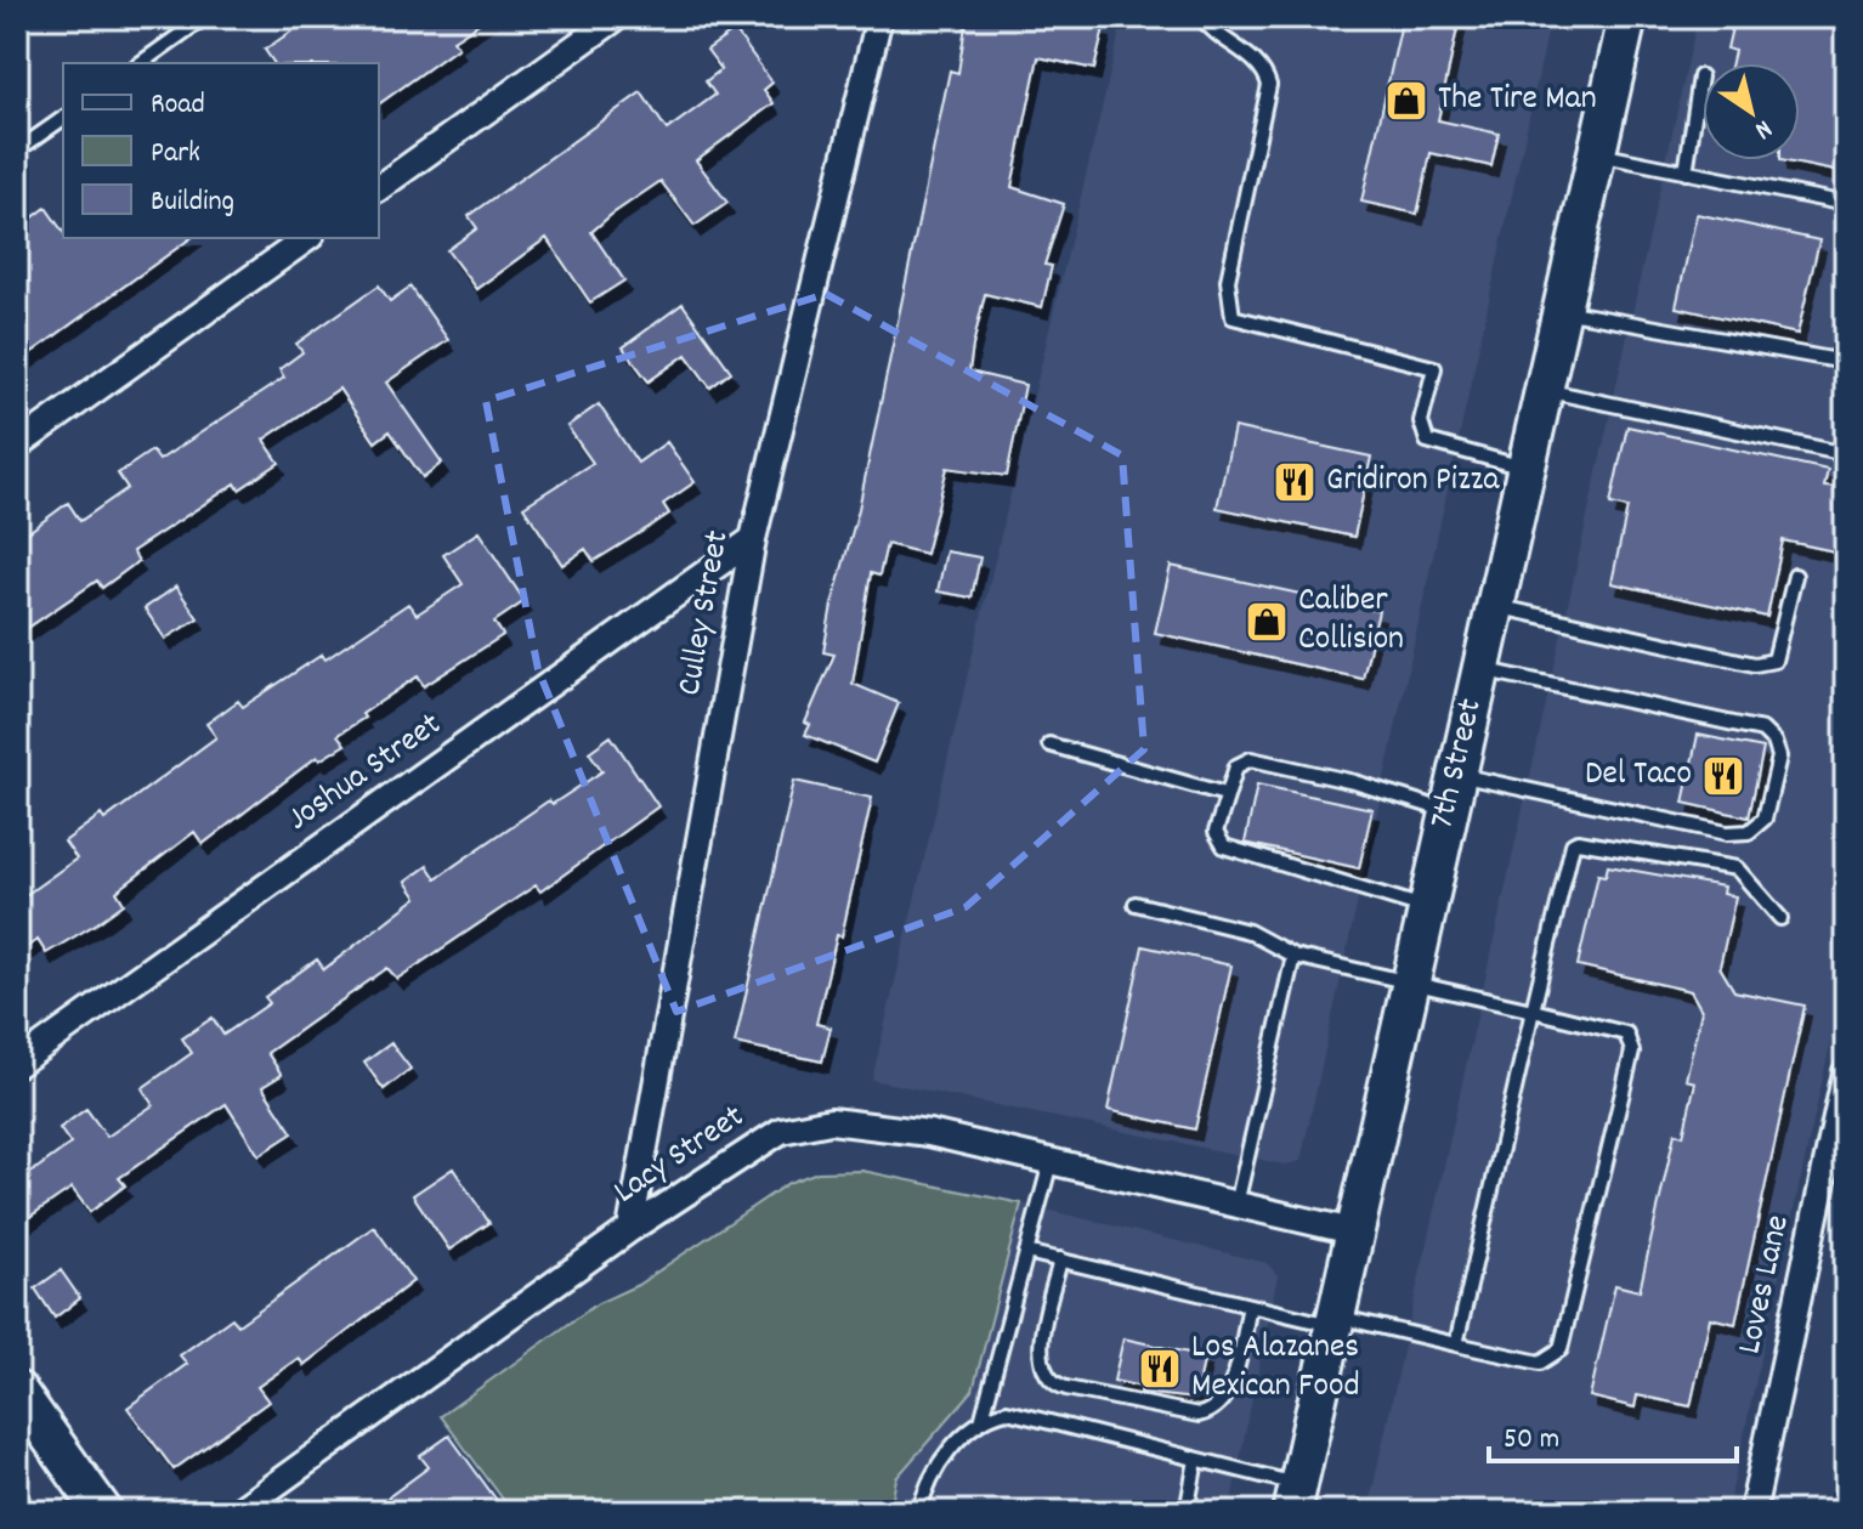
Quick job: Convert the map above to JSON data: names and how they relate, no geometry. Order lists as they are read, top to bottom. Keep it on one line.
{"streets":{"main road":["7th Street"],"street":["Culley Street","Joshua Street","Lacy Street","Loves Lane"]},"crossings":[["Culley Street","Joshua Street"],["Culley Street","Lacy Street"],["7th Street","Lacy Street"]],"places":{"shop":["The Tire Man","Caliber Collision"],"restaurant":["Gridiron Pizza","Del Taco","Los Alazanes Mexican Food"]},"legend":["Road","Park","Building"],"scale_bar":"50 m","north":"bottom right"}
